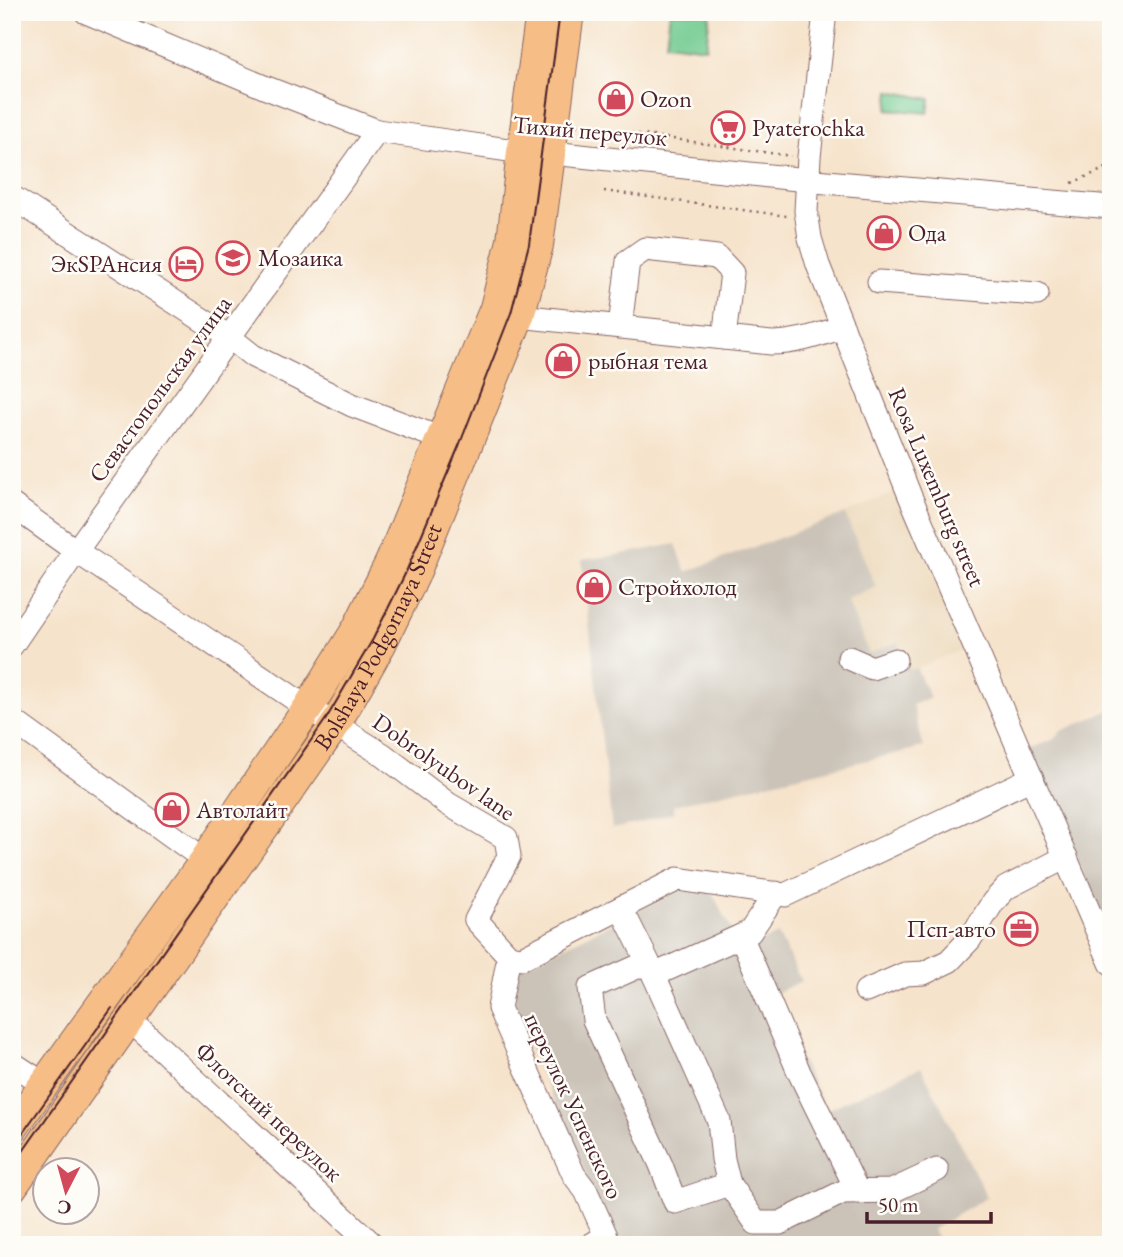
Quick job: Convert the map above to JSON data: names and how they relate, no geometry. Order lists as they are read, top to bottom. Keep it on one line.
{"streets":{"main road":["Bolshaya Podgornaya Street"],"street":["Тихий переулок","Севастопольская улица","Rosa Luxemburg street","Dobrolyubov lane","переулок Успенского","Флотский переулок"]},"crossings":[["Тихий переулок","Севастопольская улица"],["Тихий переулок","Rosa Luxemburg street"],["Тихий переулок","Bolshaya Podgornaya Street"],["Севастопольская улица","Dobrolyubov lane"],["Bolshaya Podgornaya Street","Dobrolyubov lane"],["Bolshaya Podgornaya Street","Флотский переулок"],["Dobrolyubov lane","переулок Успенского"]],"places":{"shop":["Ozon","Ода","рыбная тема","Стройхолод","Автолайт"],"supermarket":["Pyaterochka"],"school or university":["Мозаика"],"hotel":["ЭкSPAнсия"],"office":["Псп-авто"]},"scale_bar":"50 m","north":"bottom"}
